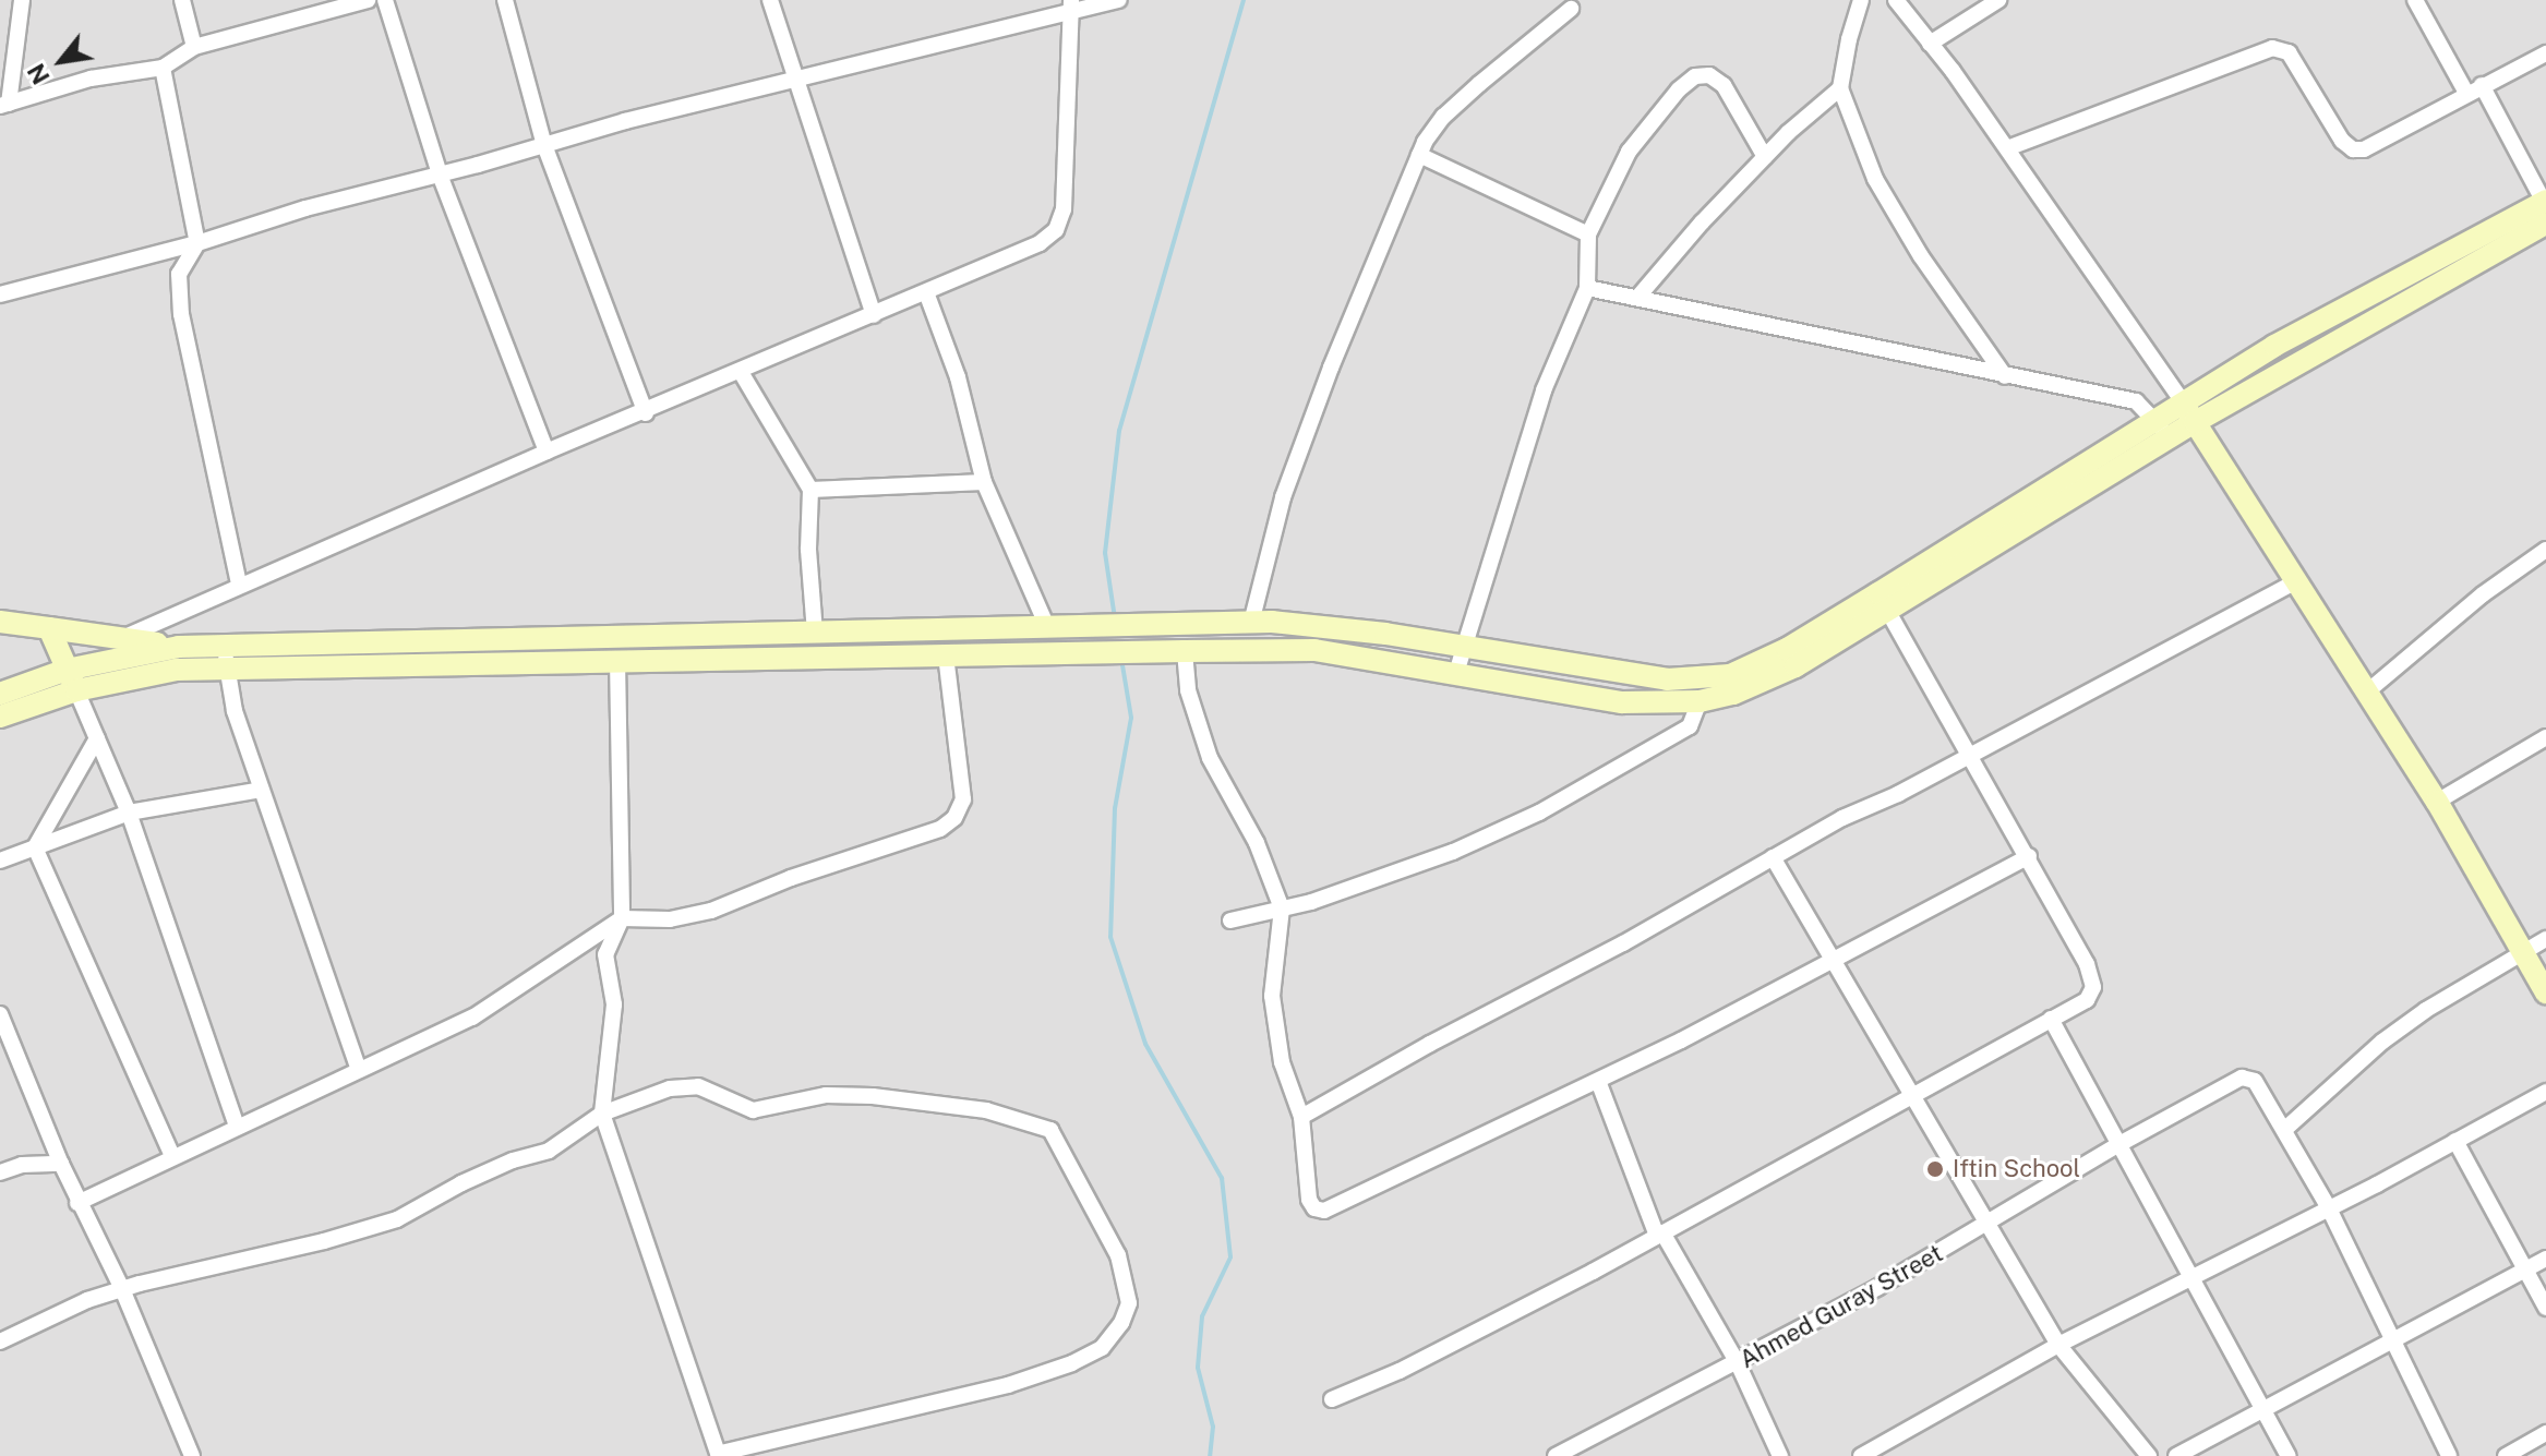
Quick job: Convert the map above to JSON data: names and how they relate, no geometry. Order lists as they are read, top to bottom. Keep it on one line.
{"streets":{"street":["Ahmed Guray Street"]},"places":["Iftin School"],"north":"bottom left"}
